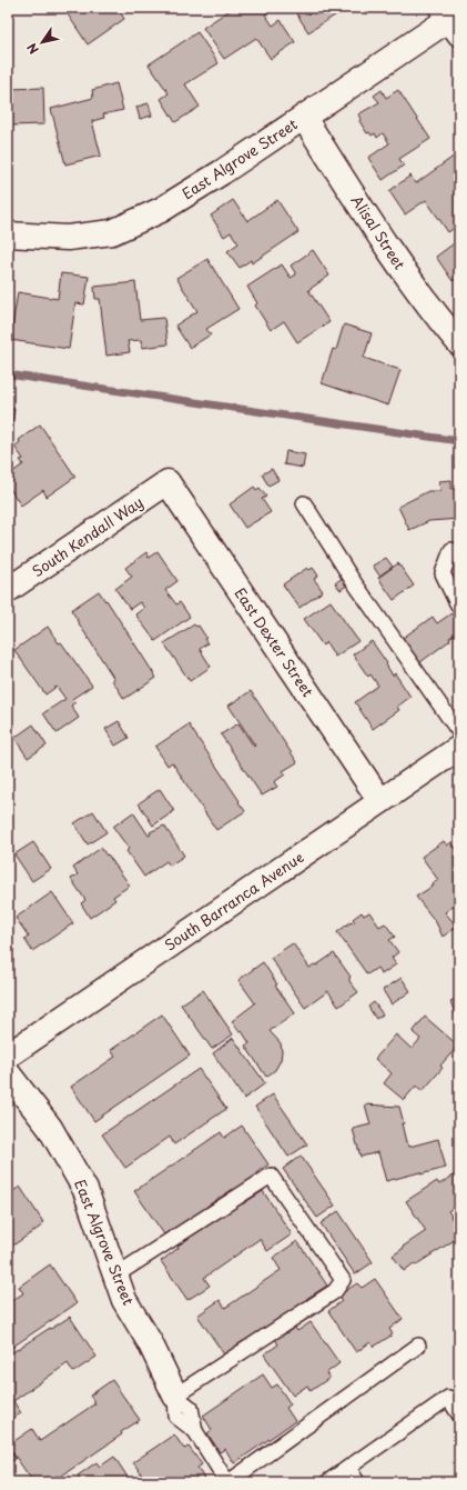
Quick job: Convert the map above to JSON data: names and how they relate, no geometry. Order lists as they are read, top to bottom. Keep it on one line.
{"streets":{"street":["East Algrove Street","Alisal Street","South Kendall Way","East Dexter Street","South Barranca Avenue"]},"crossings":[["East Algrove Street","Alisal Street"],["South Kendall Way","East Dexter Street"],["East Dexter Street","South Barranca Avenue"]],"north":"bottom left"}
